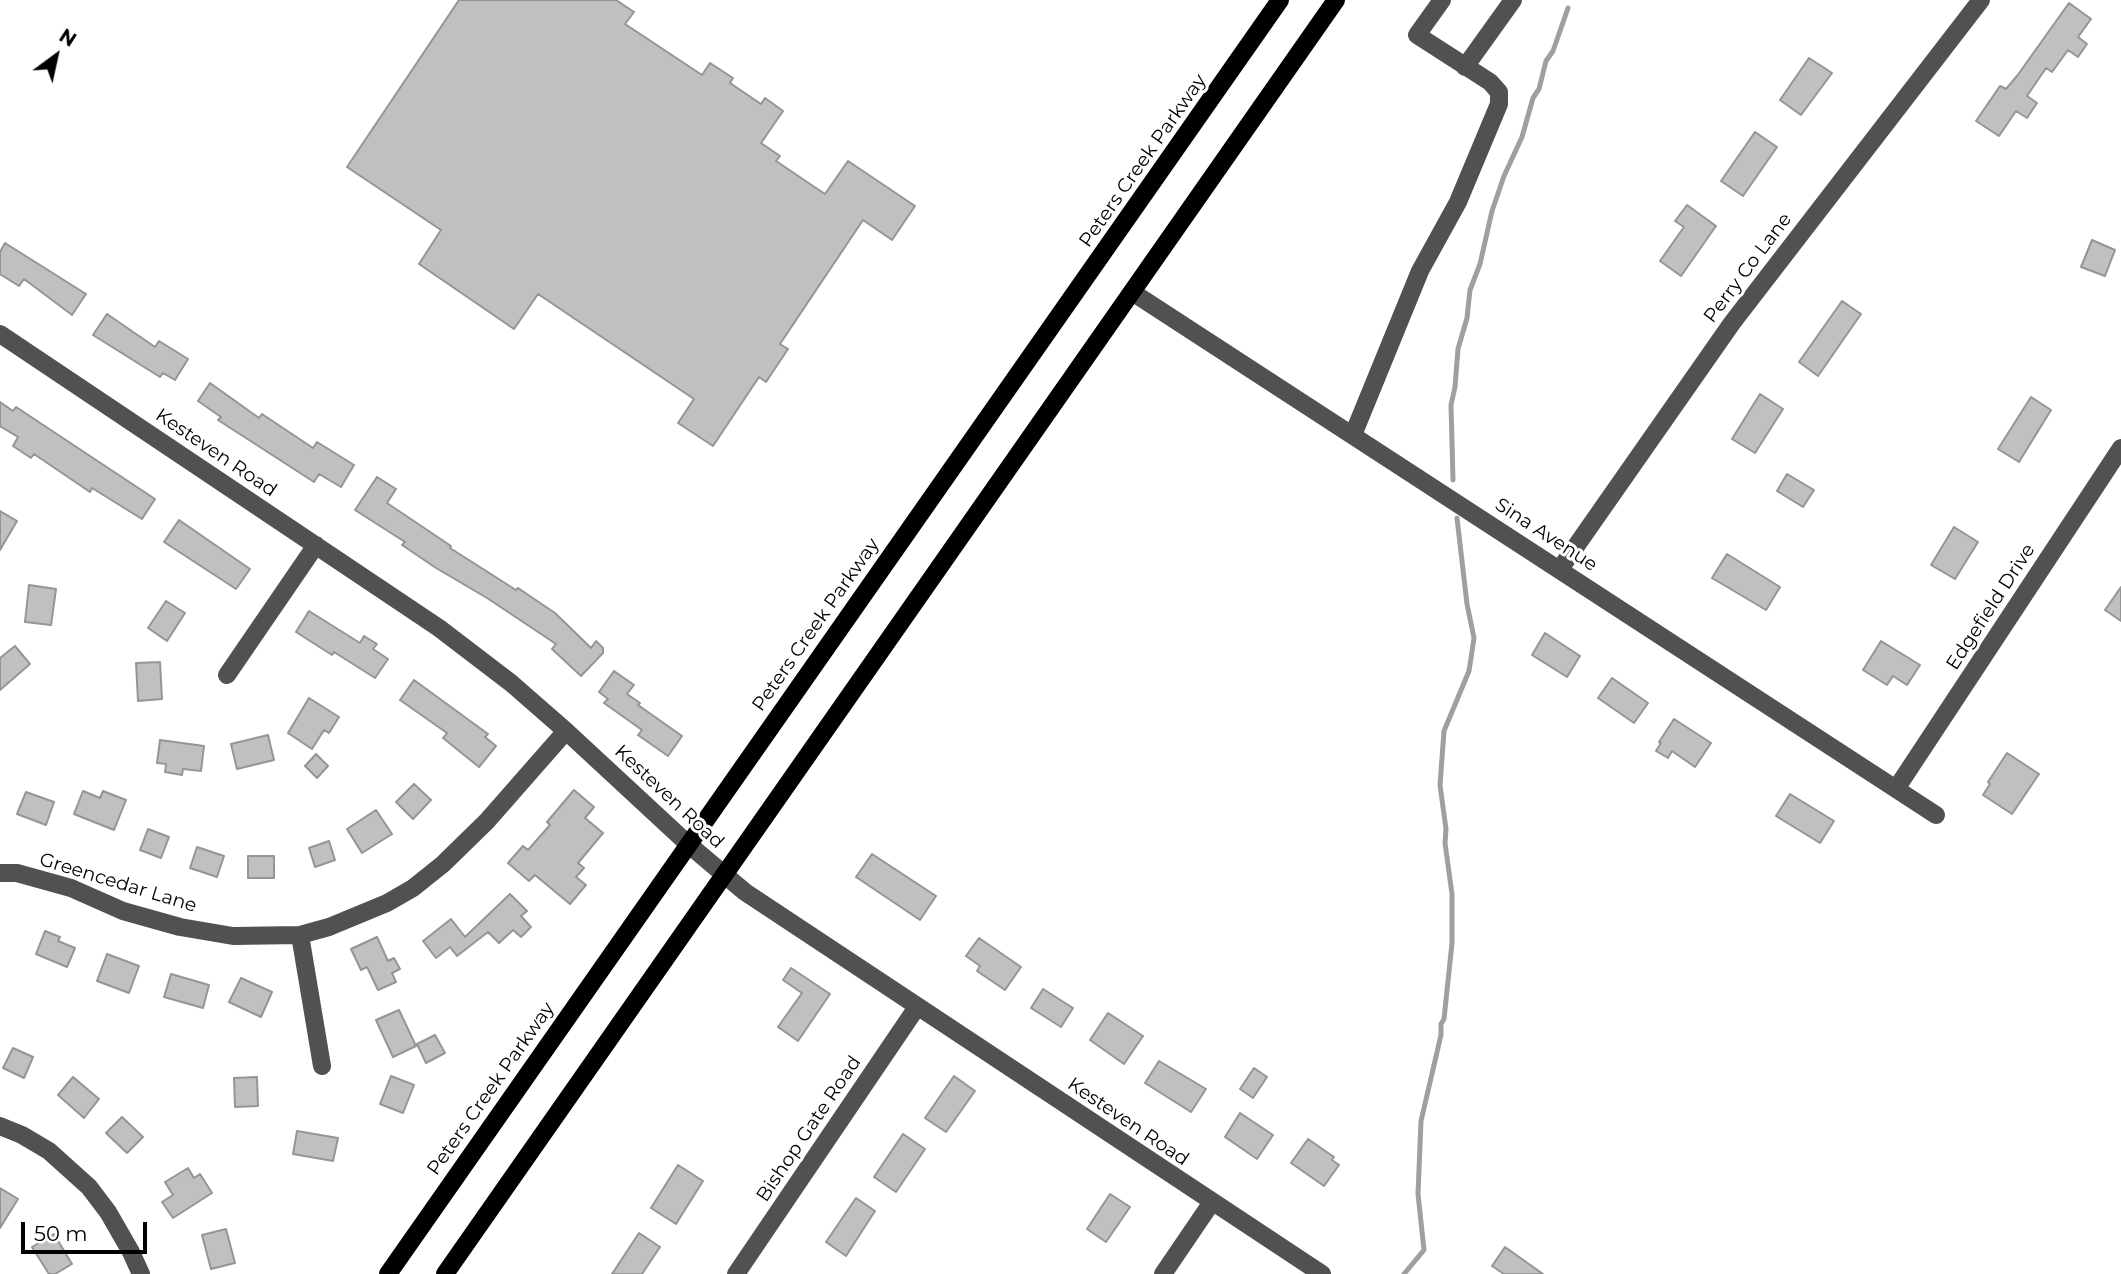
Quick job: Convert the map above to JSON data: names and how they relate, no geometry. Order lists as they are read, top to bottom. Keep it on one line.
{"streets":{"main road":["Peters Creek Parkway"],"street":["Perry Co Lane","Kesteven Road","Sina Avenue","Edgefield Drive","Greencedar Lane","Bishop Gate Road"]},"crossings":[["Peters Creek Parkway","Kesteven Road"],["Perry Co Lane","Sina Avenue"],["Kesteven Road","Greencedar Lane"],["Kesteven Road","Bishop Gate Road"],["Sina Avenue","Edgefield Drive"]],"scale_bar":"50 m","north":"top right"}
